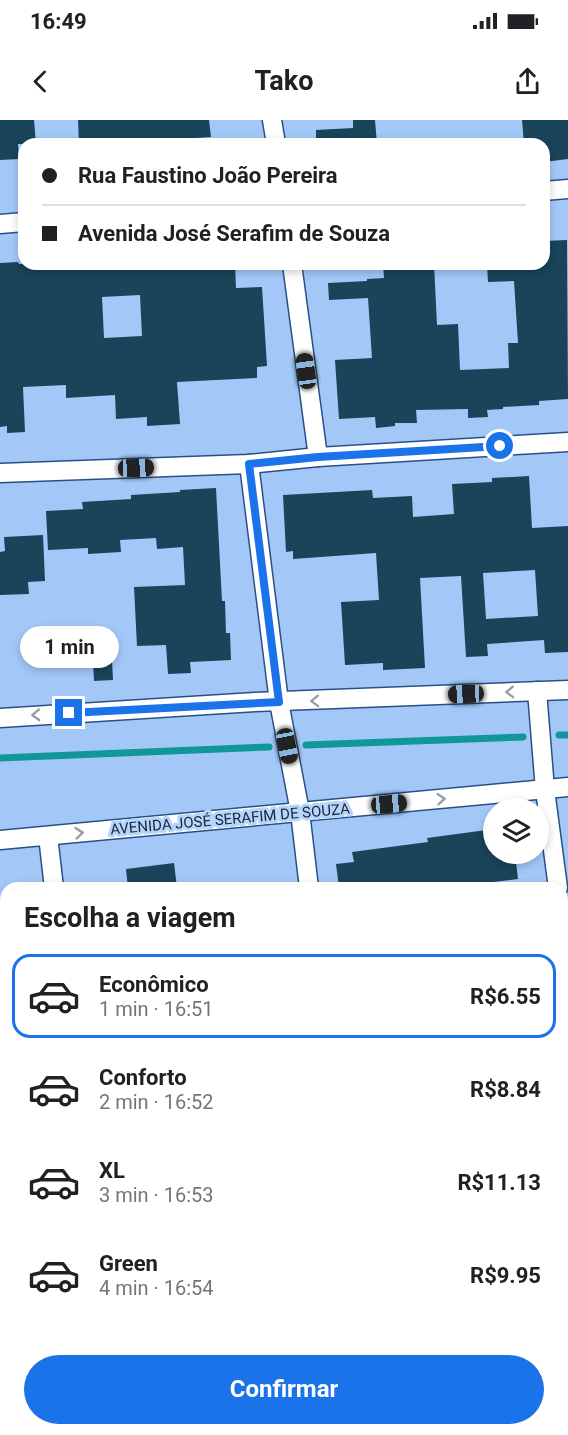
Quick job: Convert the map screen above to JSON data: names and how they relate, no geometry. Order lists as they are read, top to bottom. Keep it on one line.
{"streets":{"street":["AVENIDA JOSÉ SERAFIM DE SOUZA"]},"page":{"status":"16:49","header":"Tako","banner":["Rua Faustino João Pereira","Avenida José Serafim de Souza"],"bubble":"1 min","heading":"Escolha a viagem","list":[{"name":"Econômico","note":"1 min · 16:51","value":"R$6.55"},{"name":"Conforto","note":"2 min · 16:52","value":"R$8.84"},{"name":"XL","note":"3 min · 16:53","value":"R$11.13"},{"name":"Green","note":"4 min · 16:54","value":"R$9.95"}],"buttons":"Confirmar"}}
